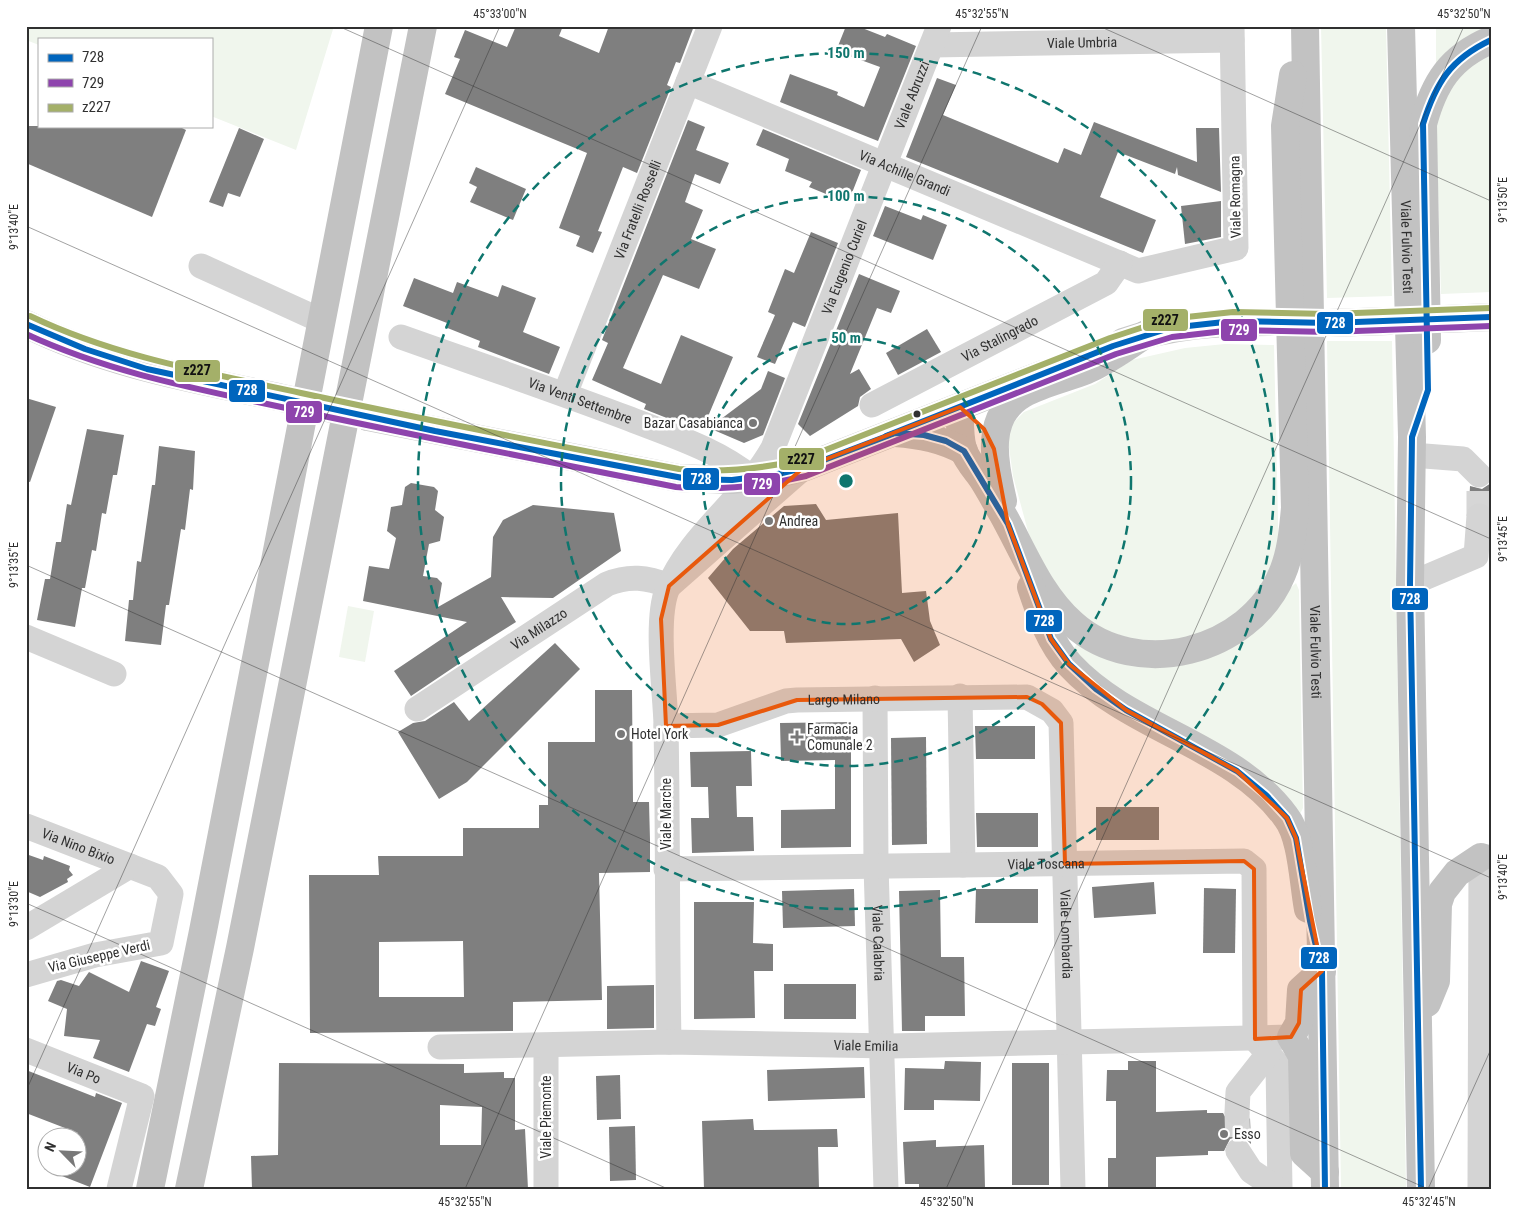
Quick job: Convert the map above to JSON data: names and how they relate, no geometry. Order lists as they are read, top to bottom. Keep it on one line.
{"streets":{"highway":["Viale Fulvio Testi"],"street":["Viale Umbria","Viale Abruzzi","Via Achille Grandi","Viale Romagna","Via Fratelli Rosselli","Via Eugenio Curiel","Via Stalingrado","Via Venti Settembre","Via Milazzo","Largo Milano","Viale Marche","Via Nino Bixio","Viale Toscana","Viale Lombardia","Viale Calabria","Via Giuseppe Verdi","Viale Emilia","Via Po","Viale Piemonte"]},"crossings":[["Viale Umbria","Viale Abruzzi"],["Viale Umbria","Viale Romagna"],["Viale Abruzzi","Via Achille Grandi"],["Viale Abruzzi","Via Eugenio Curiel"],["Via Achille Grandi","Viale Romagna"],["Via Achille Grandi","Via Fratelli Rosselli"],["Via Achille Grandi","Via Eugenio Curiel"],["Via Achille Grandi","Via Stalingrado"],["Viale Romagna","Via Stalingrado"],["Via Fratelli Rosselli","Via Venti Settembre"],["Via Eugenio Curiel","Via Venti Settembre"],["Via Eugenio Curiel","Viale Marche"],["Via Venti Settembre","Viale Marche"],["Via Milazzo","Viale Marche"],["Largo Milano","Viale Marche"],["Largo Milano","Viale Lombardia"],["Largo Milano","Viale Calabria"],["Viale Marche","Viale Toscana"],["Viale Marche","Viale Emilia"],["Via Nino Bixio","Via Giuseppe Verdi"],["Viale Toscana","Viale Lombardia"],["Viale Toscana","Viale Calabria"],["Viale Toscana","Viale Emilia"],["Viale Lombardia","Viale Emilia"],["Viale Calabria","Viale Emilia"],["Viale Emilia","Viale Piemonte"]],"places":{"other":["Bazar Casabianca","Andrea","Hotel York","Esso"],"health":["Farmacia Comunale 2"]},"lines":["transit line 728","transit line z227","transit line 729"],"legend":["728","729","z227"],"north":"top left","coordinates":["45°33'00\"N","45°32'55\"N","45°32'50\"N","9°13'50\"E","9°13'40\"E","9°13'45\"E","9°13'35\"E","9°13'30\"E","45°32'45\"N"],"rings":["150 m","100 m","50 m"]}
